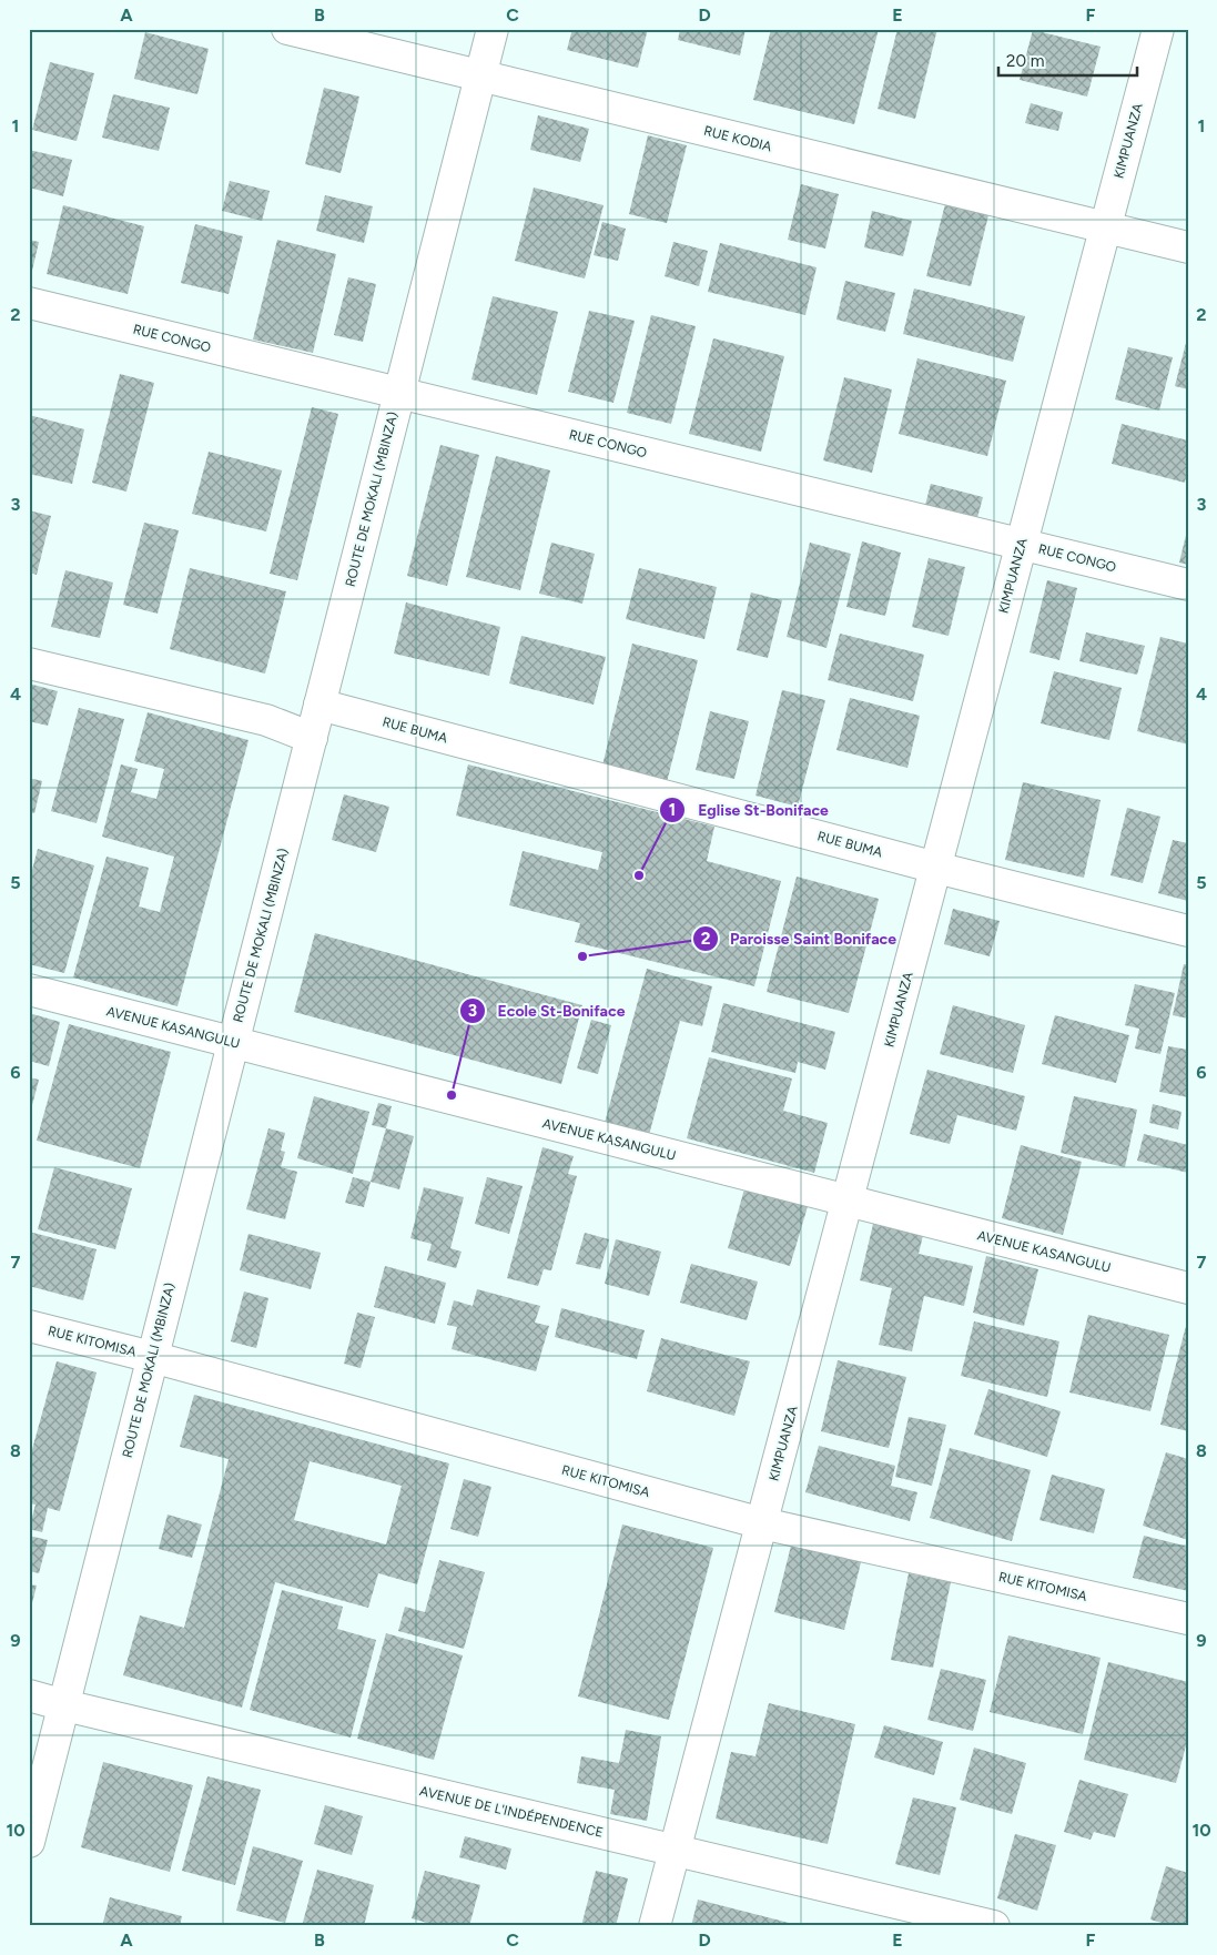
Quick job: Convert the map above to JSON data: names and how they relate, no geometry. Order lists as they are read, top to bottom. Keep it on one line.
{"streets":{"street":["RUE KODIA","KIMPUANZA","RUE CONGO","ROUTE DE MOKALI (MBINZA)","RUE BUMA","AVENUE KASANGULU","RUE KITOMISA","AVENUE DE L'INDÉPENDENCE"]},"crossings":[["RUE KODIA","KIMPUANZA"],["RUE KODIA","ROUTE DE MOKALI (MBINZA)"],["KIMPUANZA","RUE CONGO"],["KIMPUANZA","RUE BUMA"],["KIMPUANZA","AVENUE KASANGULU"],["KIMPUANZA","RUE KITOMISA"],["KIMPUANZA","AVENUE DE L'INDÉPENDENCE"],["RUE CONGO","ROUTE DE MOKALI (MBINZA)"],["ROUTE DE MOKALI (MBINZA)","RUE BUMA"],["ROUTE DE MOKALI (MBINZA)","AVENUE KASANGULU"],["ROUTE DE MOKALI (MBINZA)","RUE KITOMISA"],["ROUTE DE MOKALI (MBINZA)","AVENUE DE L'INDÉPENDENCE"]],"places":["Eglise St-Boniface","Paroisse Saint Boniface","Ecole St-Boniface"],"scale_bar":"20 m","grid":{"columns":["A","B","C","D","E","F"],"rows":["1","2","3","4","5","6","7","8","9","10"]}}
